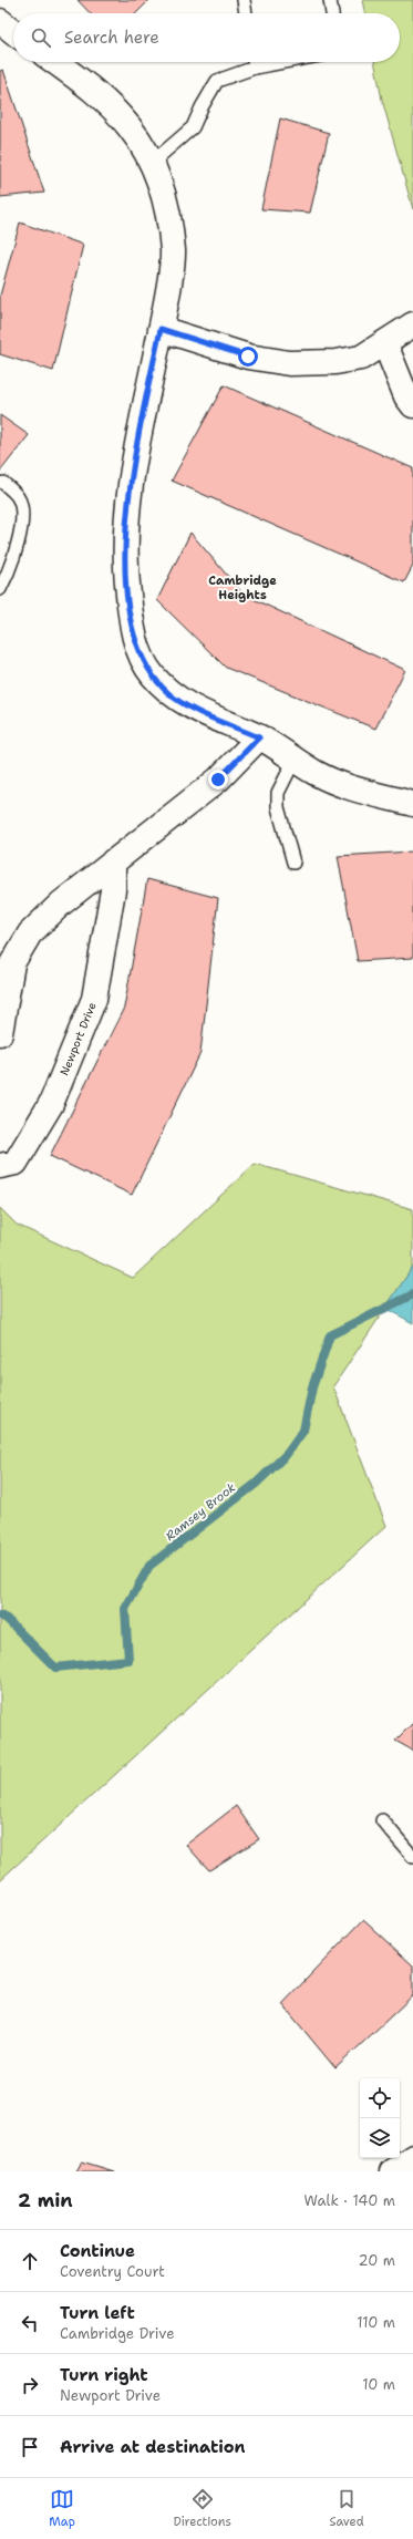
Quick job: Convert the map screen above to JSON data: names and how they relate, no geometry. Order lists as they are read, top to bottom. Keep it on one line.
{"streets":{"street":["Newport Drive"]},"districts":["Cambridge Heights"],"water":["Ramsey Brook"],"page":{"search":"Search here","heading":["2 min","Walk · 140 m"],"list":[["Continue","Coventry Court","20 m"],["Turn left","Cambridge Drive","110 m"],["Turn right","Newport Drive","10 m"],"Arrive at destination"],"nav":["Map","Directions","Saved"]}}
